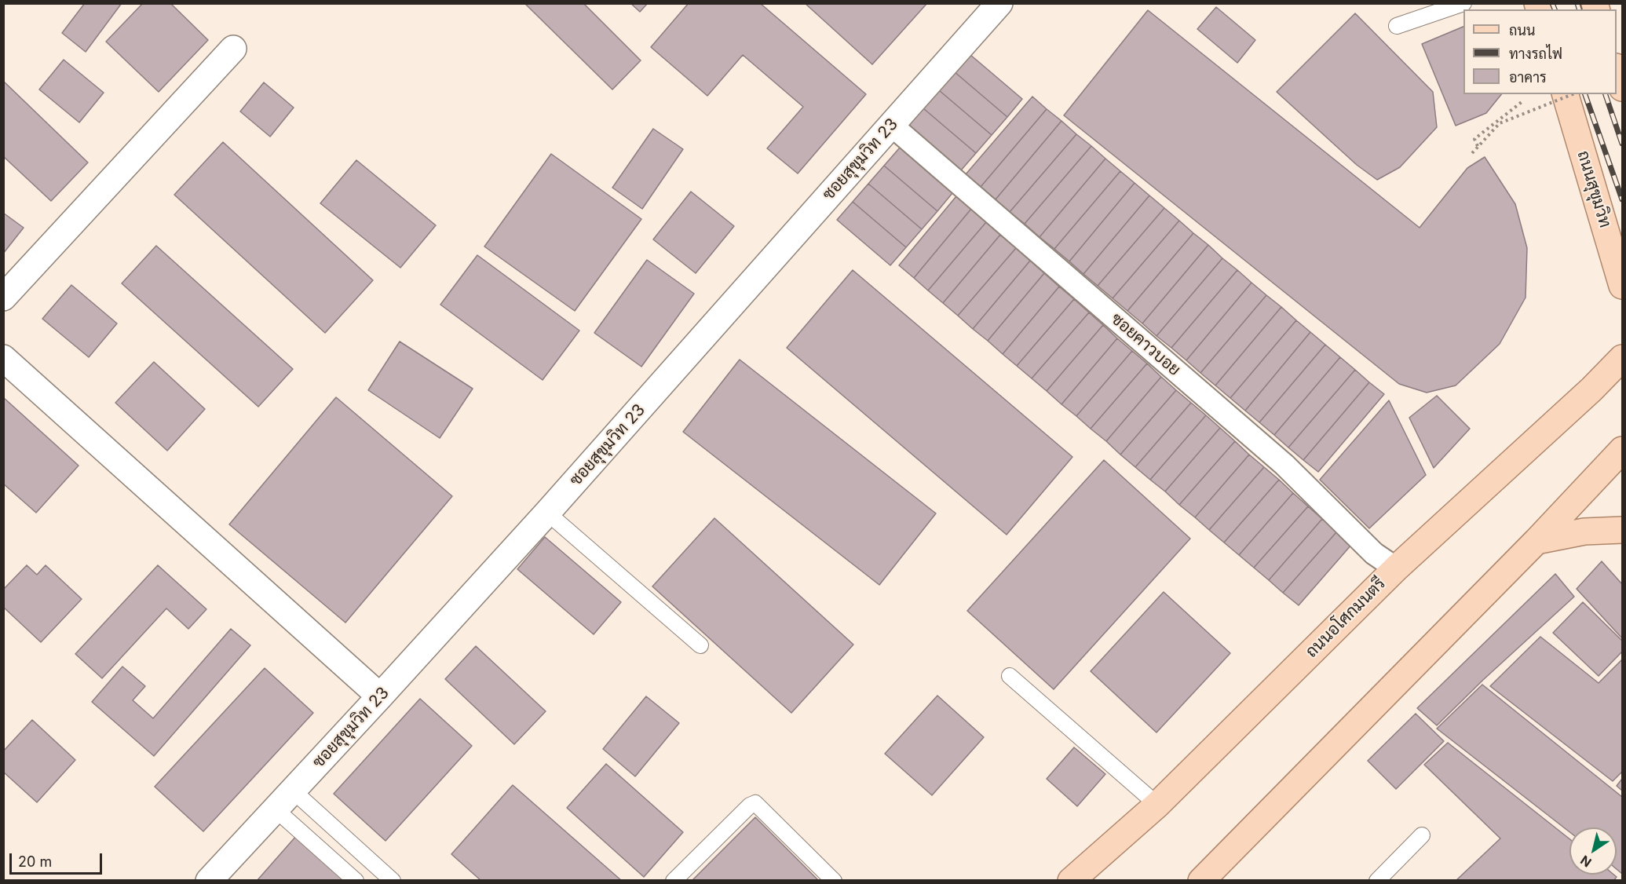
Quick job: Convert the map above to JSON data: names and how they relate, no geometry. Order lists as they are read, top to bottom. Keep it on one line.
{"streets":{"main road":["ถนนสุขุมวิท","ถนนอโศกมนตรี"],"street":["ซอยสุขุมวิท 23","ซอยคาวบอย"]},"crossings":[["ซอยสุขุมวิท 23","ซอยคาวบอย"],["ซอยคาวบอย","ถนนอโศกมนตรี"]],"legend":["ถนน","ทางรถไฟ","อาคาร"],"scale_bar":"20 m","north":"bottom left"}
